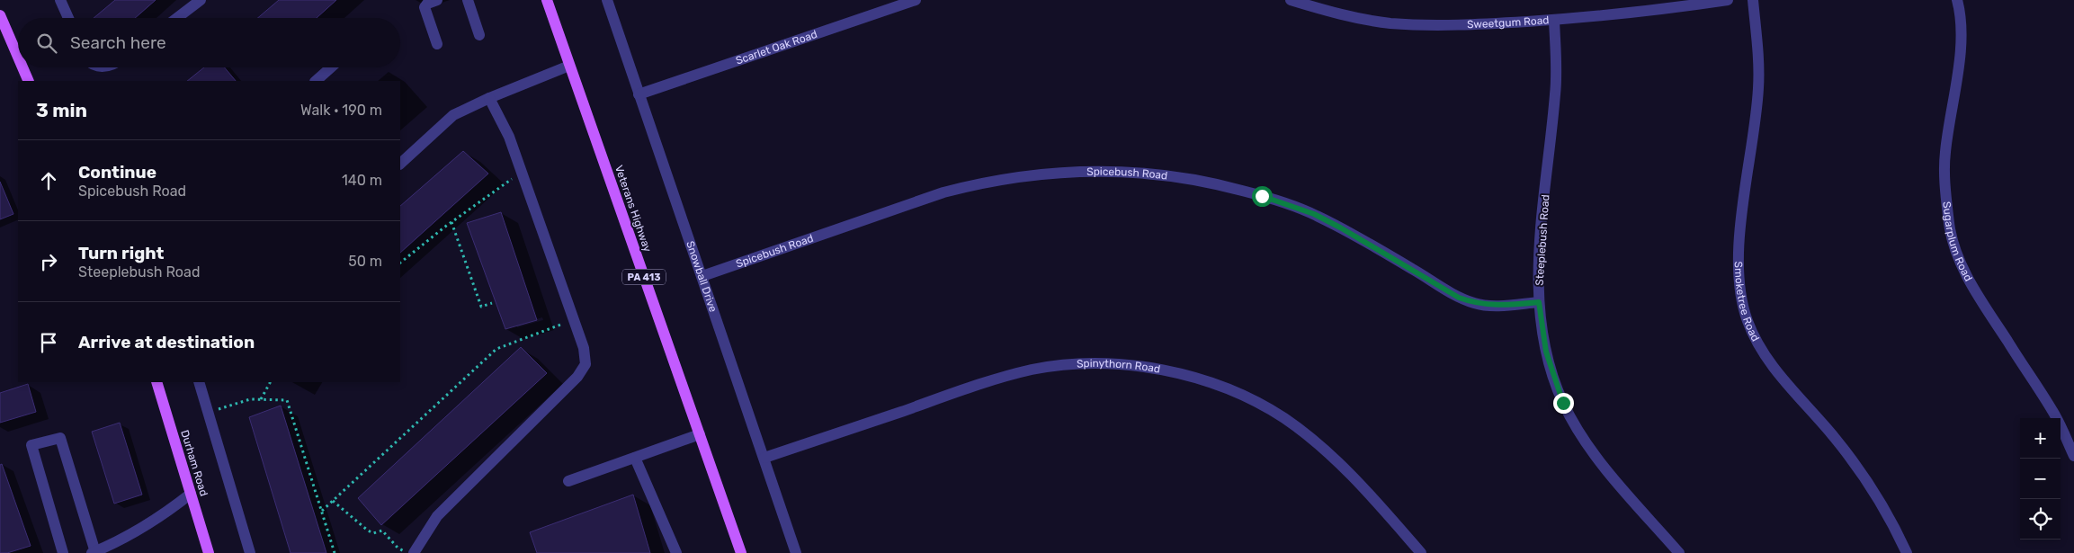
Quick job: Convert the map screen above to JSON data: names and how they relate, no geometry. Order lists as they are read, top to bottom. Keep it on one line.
{"streets":{"main road":["Veterans Highway","PA 413","Durham Road"],"street":["Sweetgum Road","Scarlet Oak Road","Spicebush Road","Steeplebush Road","Sugarplum Road","Snowball Drive","Smoketree Road","Spinythorn Road"]},"crossings":[["Sweetgum Road","Steeplebush Road"],["Scarlet Oak Road","Snowball Drive"],["Spicebush Road","Steeplebush Road"],["Spicebush Road","Snowball Drive"],["Snowball Drive","Spinythorn Road"]],"page":{"search":"Search here","heading":["3 min","Walk · 190 m"],"list":[["Continue","Spicebush Road","140 m"],["Turn right","Steeplebush Road","50 m"],"Arrive at destination"],"map_buttons":["+","−"]}}
